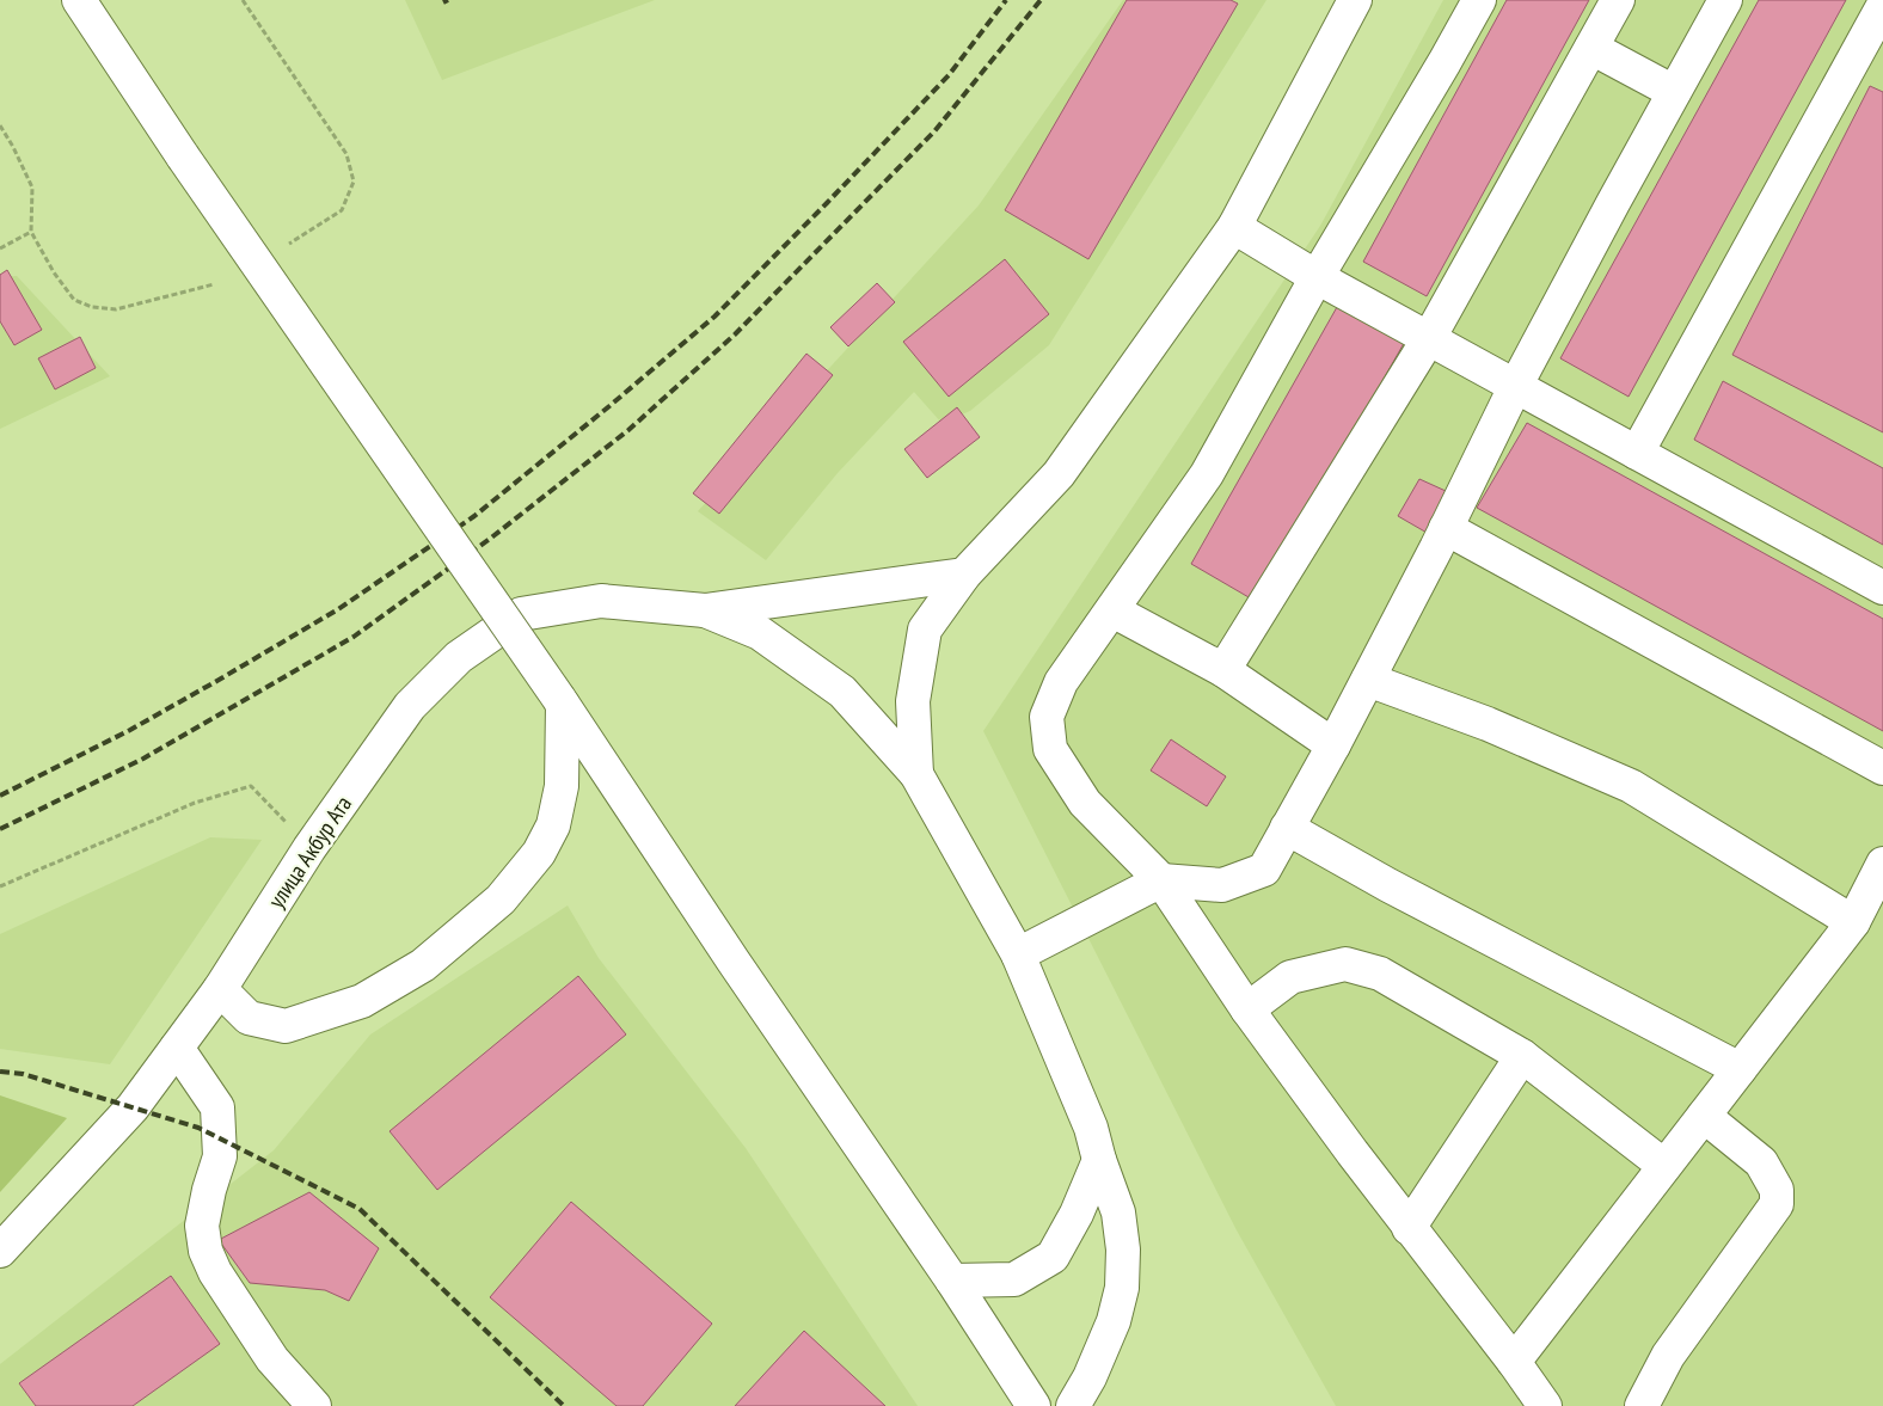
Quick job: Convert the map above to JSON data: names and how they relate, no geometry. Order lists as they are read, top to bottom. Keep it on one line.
{"streets":{"main road":["улица Акбур Ата"]}}
